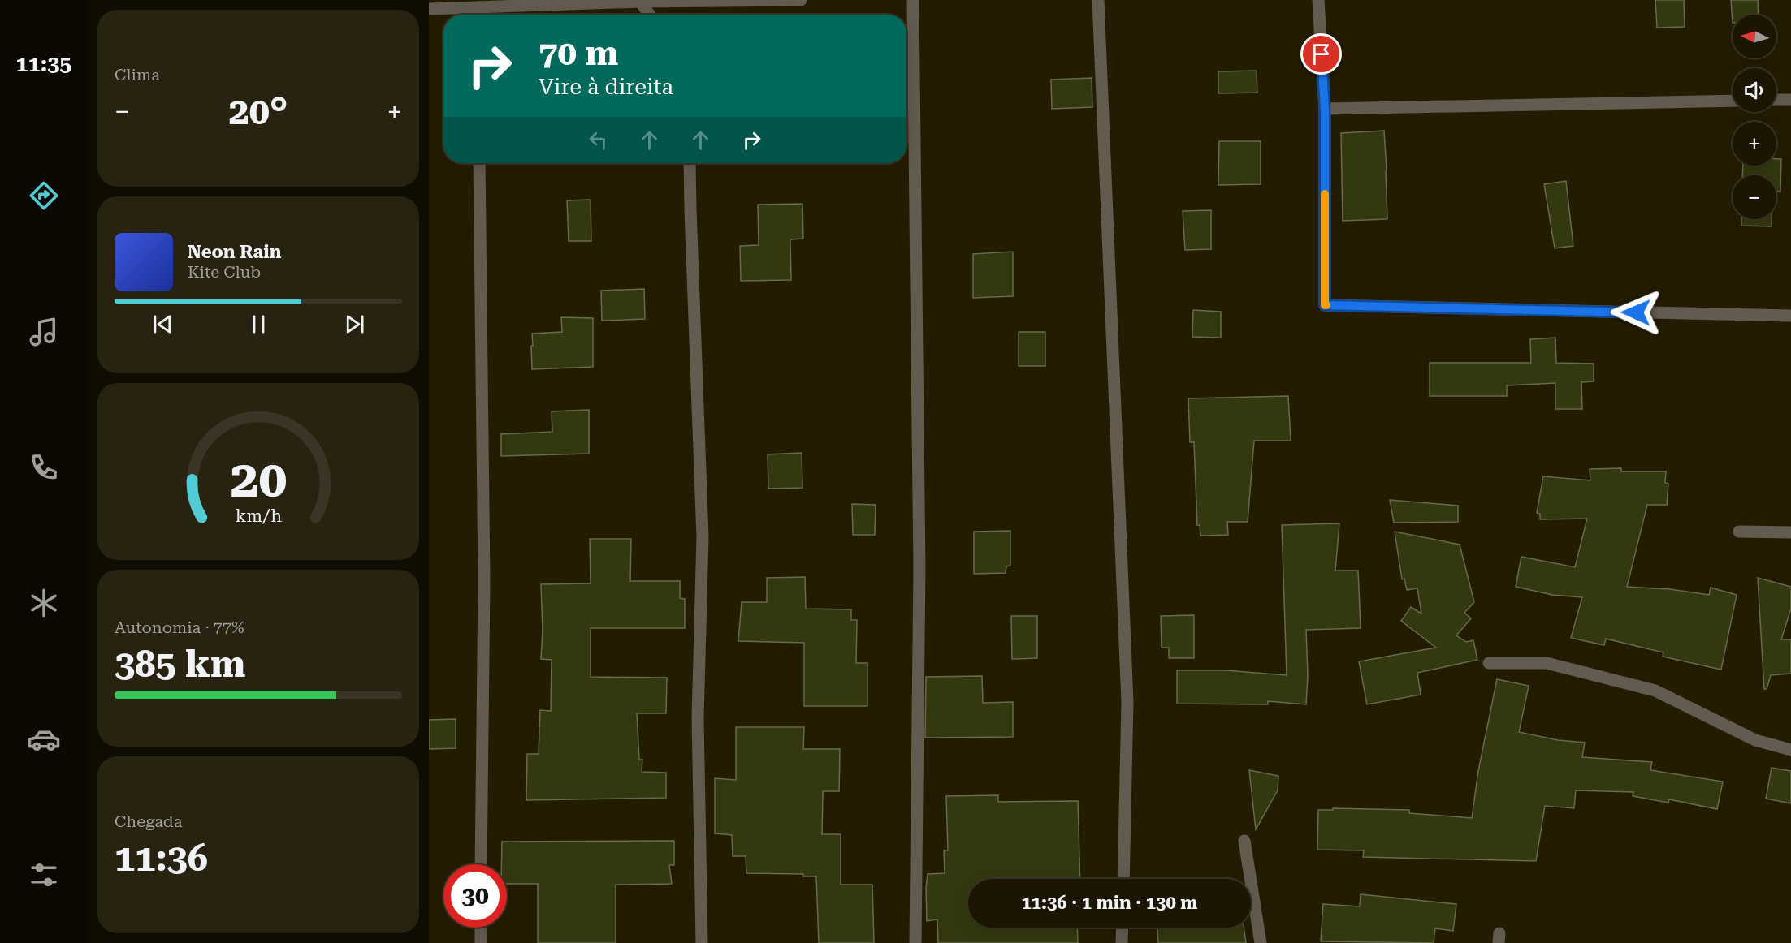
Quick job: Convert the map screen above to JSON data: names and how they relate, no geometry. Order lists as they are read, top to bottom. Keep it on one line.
{"north":"left","page":{"tabs":"11:35","tile":["Clima",["Autonomia · 77%","385 km"],["Chegada","11:36"]],"map_buttons":["+","−"],"turn":["70 m","Vire à direita"],"heat":["−","20°","+"],"song":["Neon Rain","Kite Club"],"limit":"30","trip":"11:36 · 1 min · 130 m","gauge":["20","km/h"]}}
